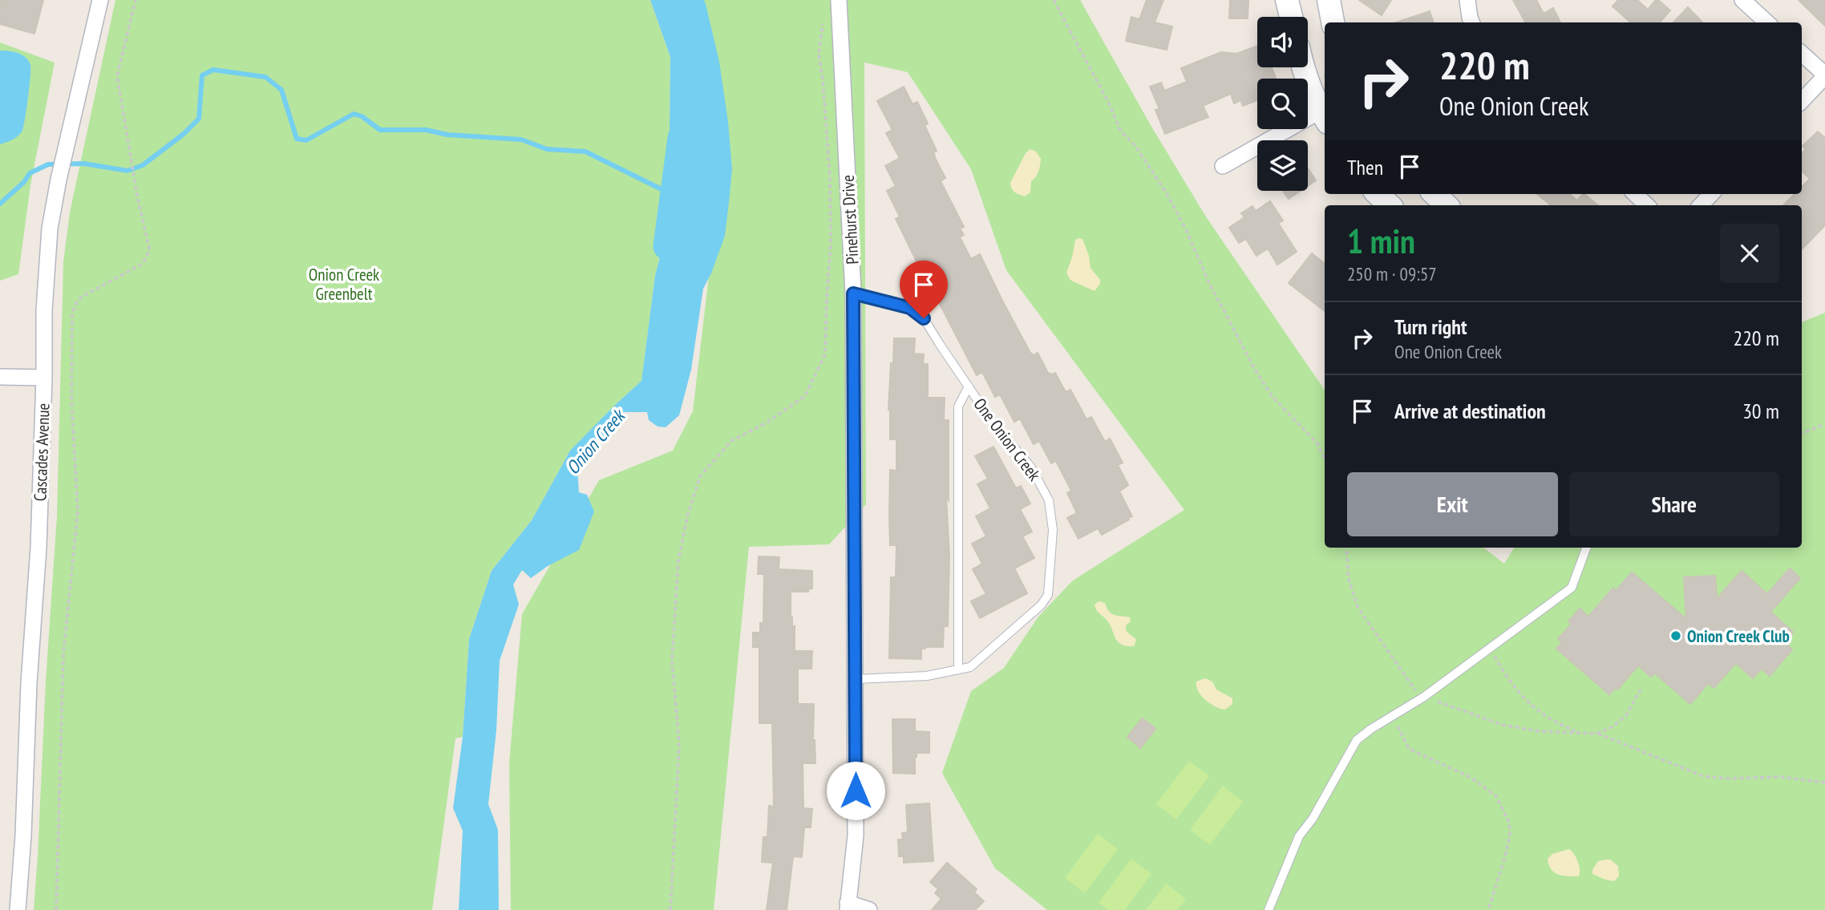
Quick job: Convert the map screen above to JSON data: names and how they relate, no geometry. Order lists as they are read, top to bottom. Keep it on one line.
{"streets":{"street":["Pinehurst Drive","Cascades Avenue"],"lane":["One Onion Creek"]},"crossings":[["Pinehurst Drive","One Onion Creek"]],"water":["Onion Creek"],"parks":["Onion Creek Greenbelt"],"places":["Onion Creek Club"],"page":{"turn":["220 m","One Onion Creek"],"then":"Then","heading":["1 min","250 m · 09:57"],"list":[{"name":"Turn right","note":"One Onion Creek","value":"220 m"},{"name":"Arrive at destination","value":"30 m"}],"buttons":["Exit","Share"]}}
